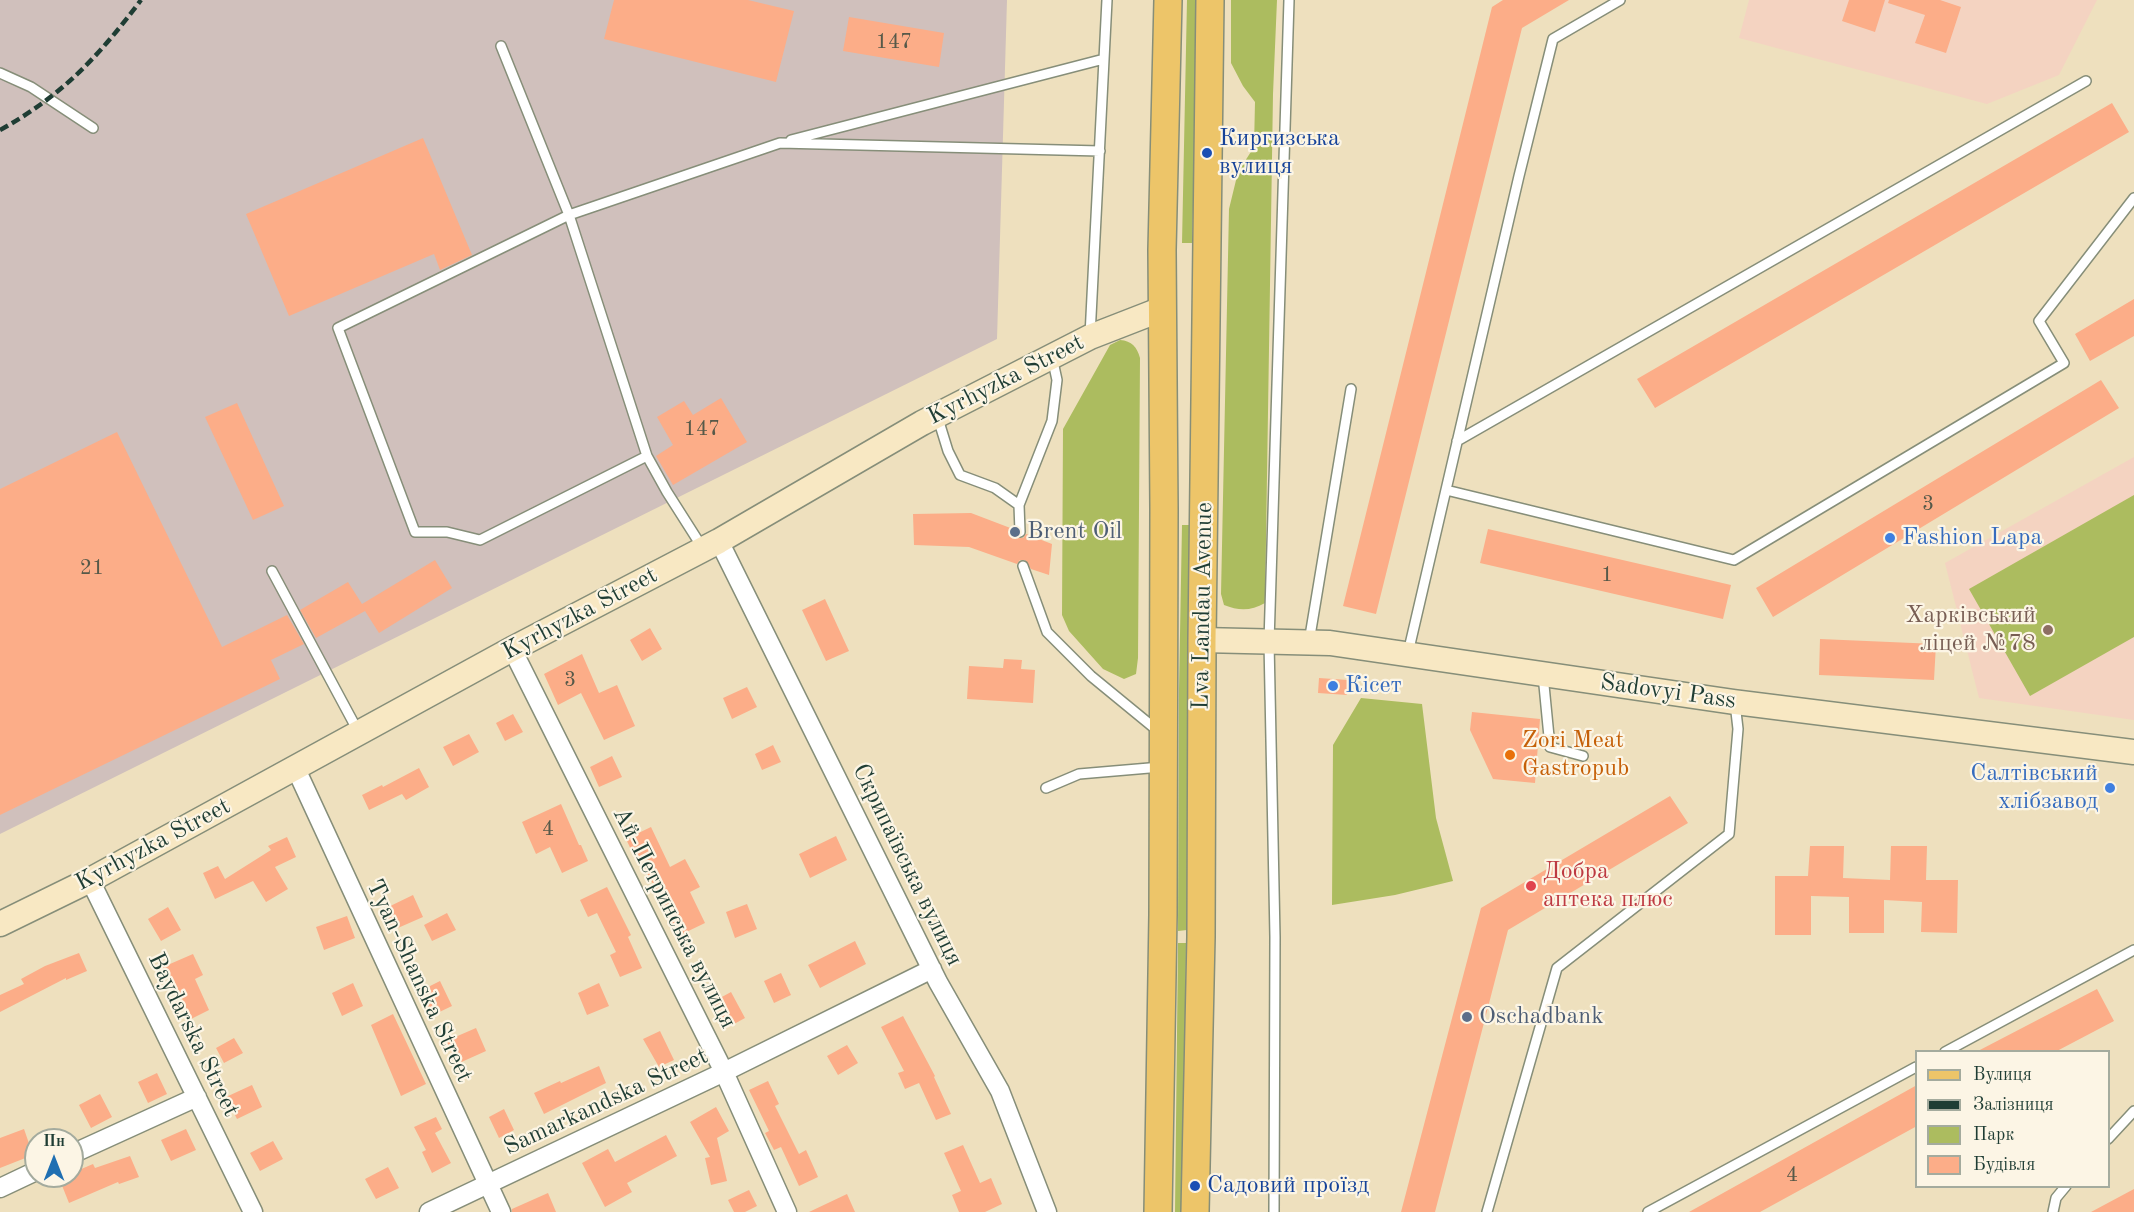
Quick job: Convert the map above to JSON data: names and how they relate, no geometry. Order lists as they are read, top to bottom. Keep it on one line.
{"streets":{"main road":["Lva Landau Avenue"],"street":["Kyrhyzka Street","Sadovyi Pass","Скрипаївська вулиця","Ай-Петринська вулиця","Tyan-Shanska Street","Baydarska Street","Samarkandska Street"]},"crossings":[["Kyrhyzka Street","Lva Landau Avenue"],["Kyrhyzka Street","Скрипаївська вулиця"],["Kyrhyzka Street","Ай-Петринська вулиця"],["Kyrhyzka Street","Tyan-Shanska Street"],["Kyrhyzka Street","Baydarska Street"],["Lva Landau Avenue","Sadovyi Pass"],["Скрипаївська вулиця","Samarkandska Street"],["Ай-Петринська вулиця","Samarkandska Street"],["Tyan-Shanska Street","Samarkandska Street"]],"places":["Киргизська вулиця","Brent Oil","Fashion Lapa","Харківський ліцей №78","Кісет","Zori Meat Gastropub","Салтівський хлібзавод","Добра аптека плюс","Oschadbank","Садовий проїзд"],"house_numbers":["147","147","3","21","1","3","4","4"],"legend":["Вулиця","Залізниця","Парк","Будівля"],"north":"top"}
